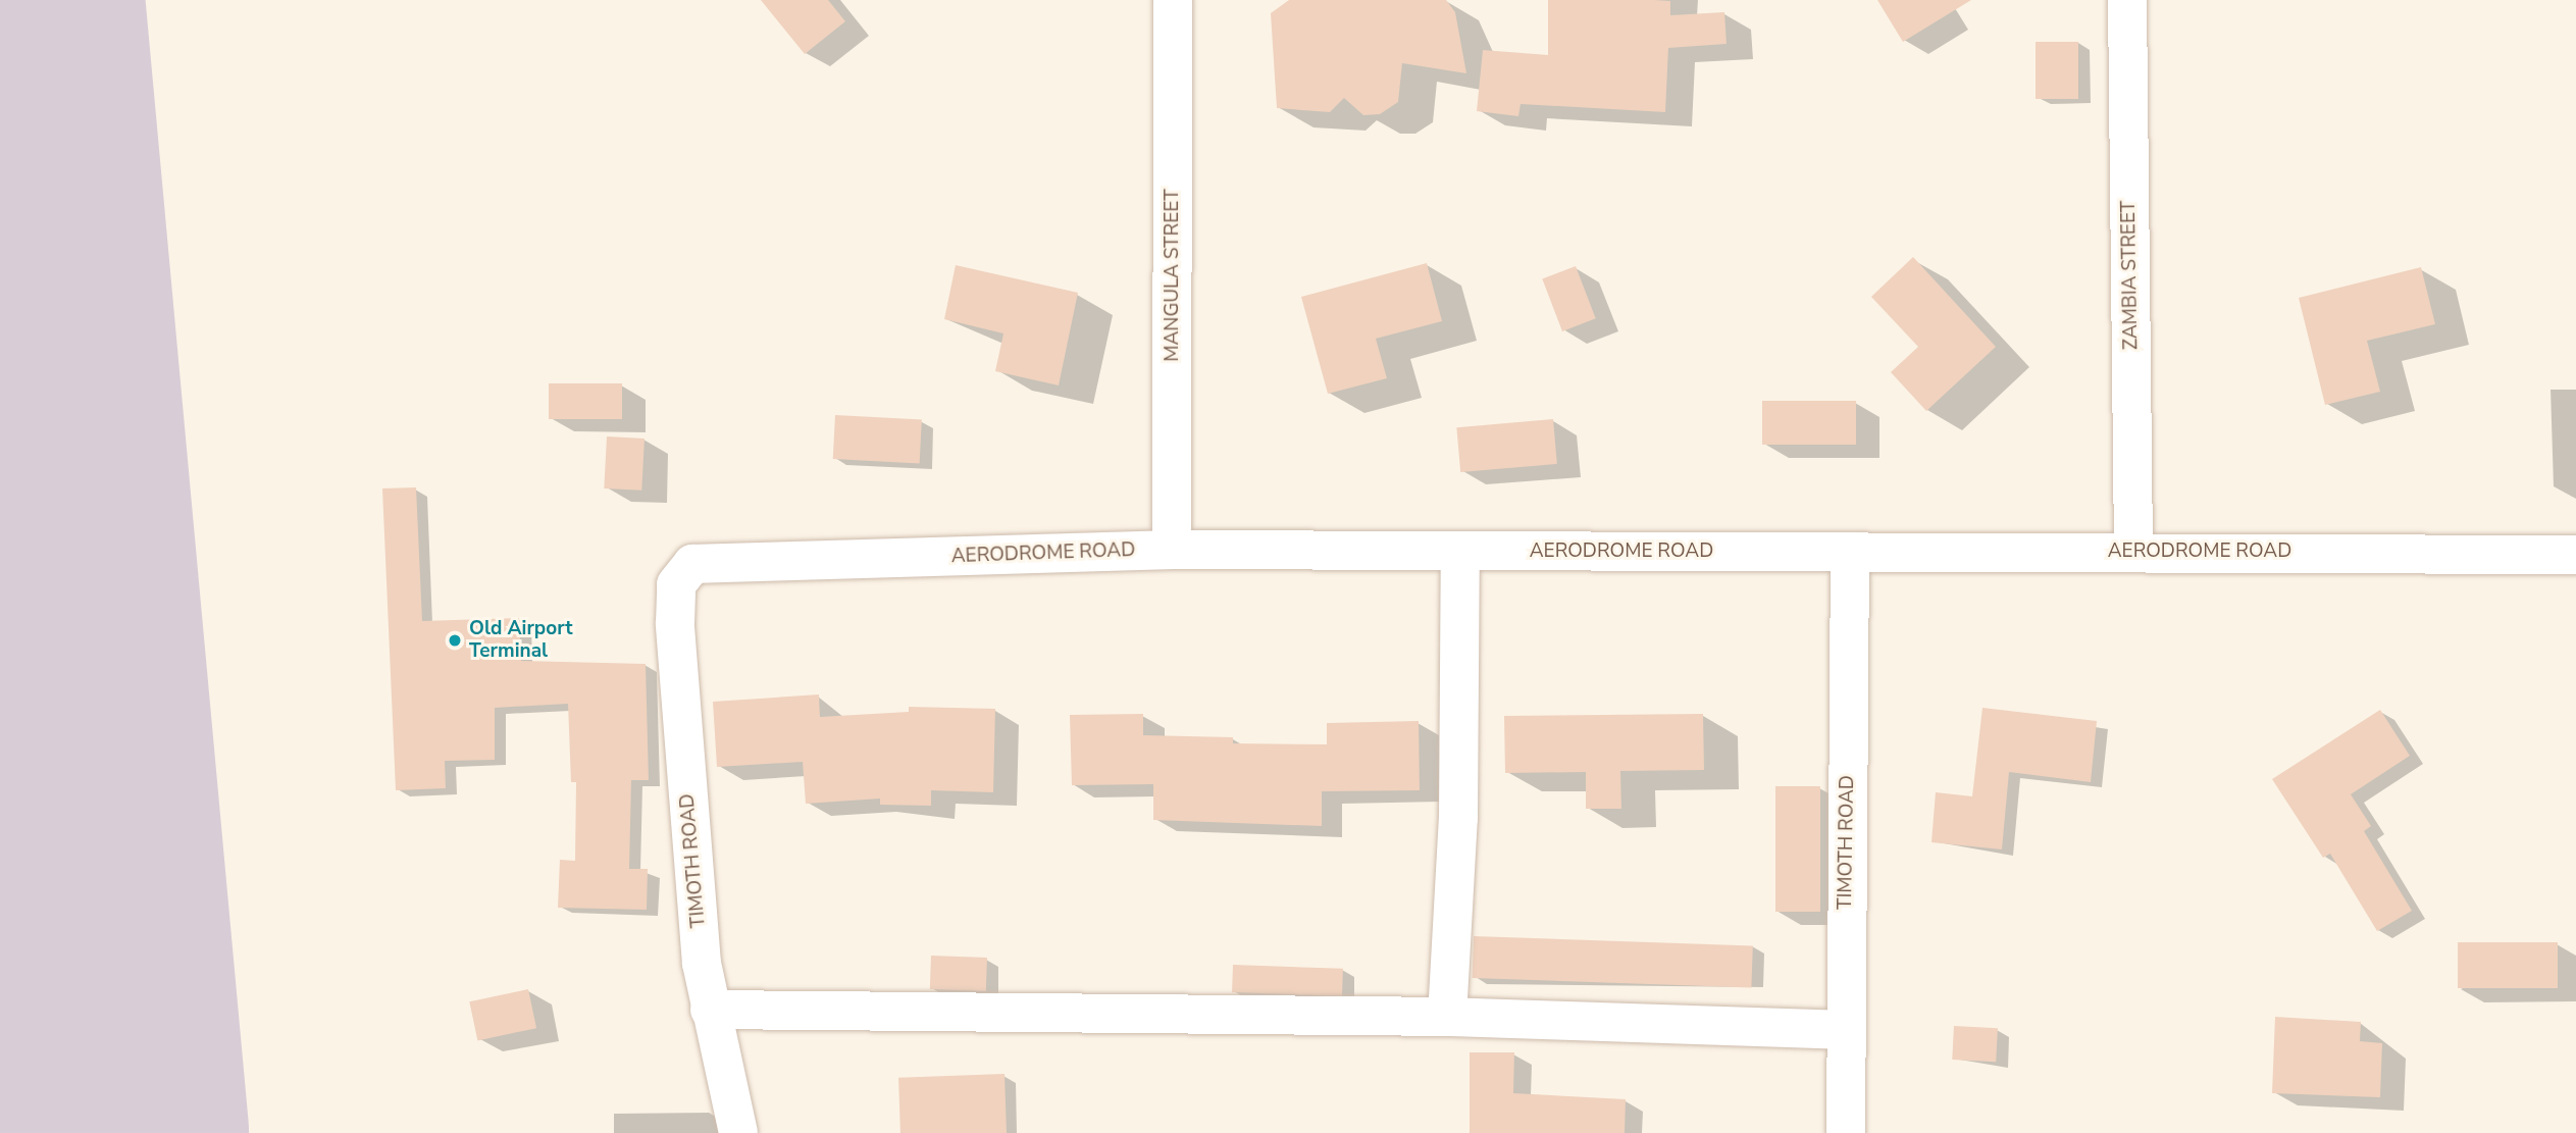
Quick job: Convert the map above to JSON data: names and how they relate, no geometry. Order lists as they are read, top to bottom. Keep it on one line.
{"streets":{"street":["MANGULA STREET","ZAMBIA STREET","AERODROME ROAD","TIMOTH ROAD"]},"crossings":[["MANGULA STREET","AERODROME ROAD"],["ZAMBIA STREET","AERODROME ROAD"],["AERODROME ROAD","TIMOTH ROAD"]],"places":["Old Airport Terminal"]}
